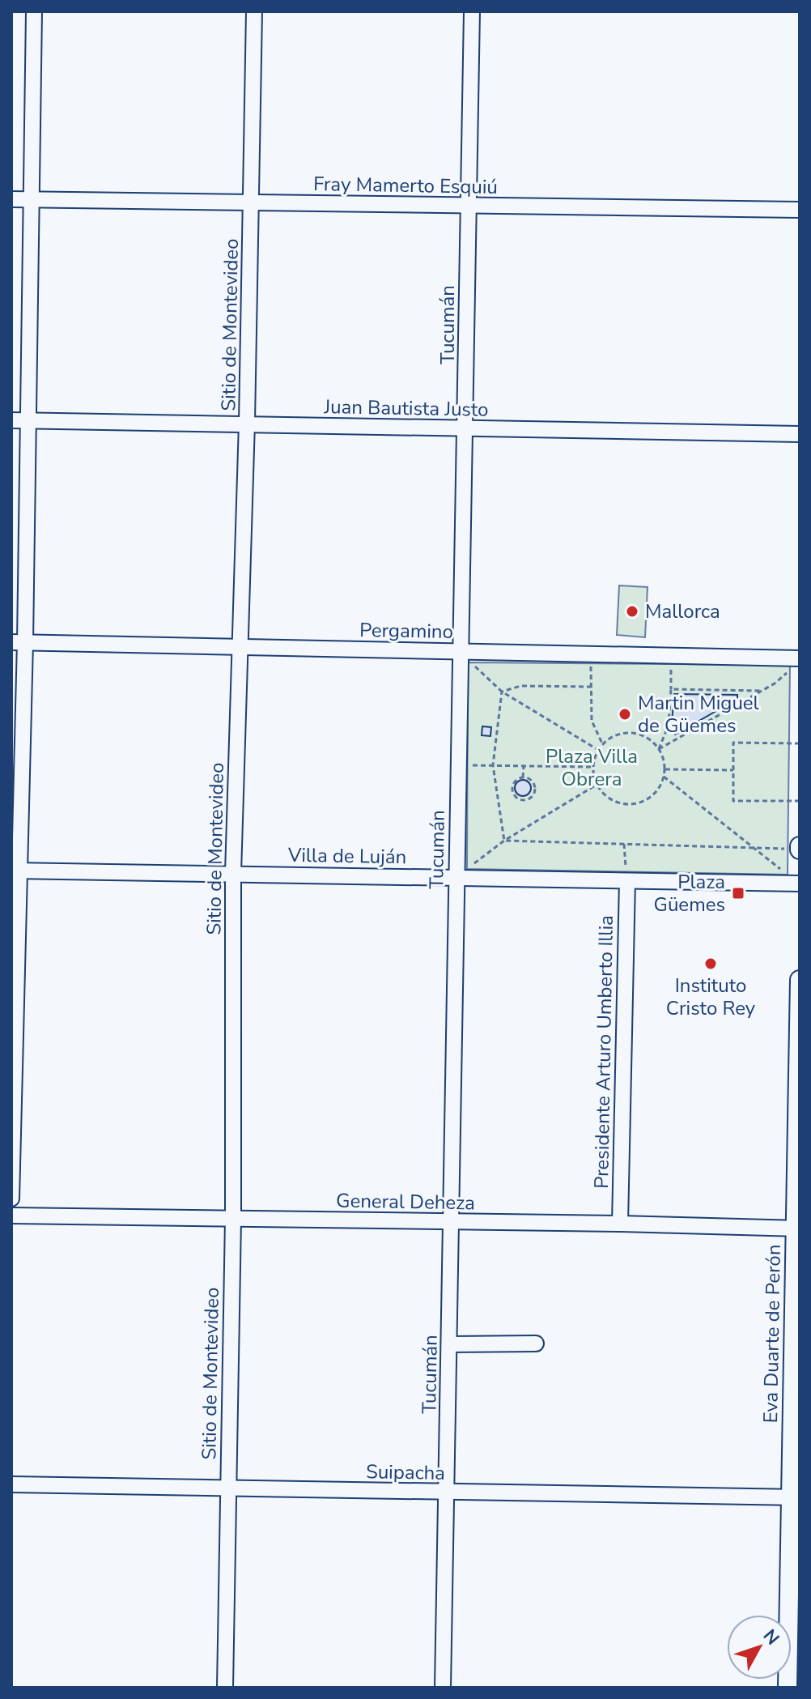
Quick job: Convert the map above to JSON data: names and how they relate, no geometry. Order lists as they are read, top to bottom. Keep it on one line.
{"streets":{"main road":["Eva Duarte de Perón"],"street":["Fray Mamerto Esquiú","Sitio de Montevideo","Tucumán","Juan Bautista Justo","Pergamino","Villa de Luján","Presidente Arturo Umberto Illia","General Deheza","Suipacha"]},"crossings":[["Fray Mamerto Esquiú","Sitio de Montevideo"],["Fray Mamerto Esquiú","Tucumán"],["Sitio de Montevideo","Juan Bautista Justo"],["Sitio de Montevideo","Pergamino"],["Sitio de Montevideo","Villa de Luján"],["Sitio de Montevideo","General Deheza"],["Sitio de Montevideo","Suipacha"],["Tucumán","Juan Bautista Justo"],["Tucumán","Pergamino"],["Tucumán","Villa de Luján"],["Tucumán","General Deheza"],["Tucumán","Suipacha"],["Villa de Luján","Presidente Arturo Umberto Illia"],["Presidente Arturo Umberto Illia","General Deheza"],["General Deheza","Eva Duarte de Perón"],["Eva Duarte de Perón","Suipacha"]],"parks":["Plaza Villa Obrera"],"places":{"other":["Mallorca","Martin Miguel de Güemes","Instituto Cristo Rey"],"transit":["Plaza Güemes"]},"north":"top right"}
